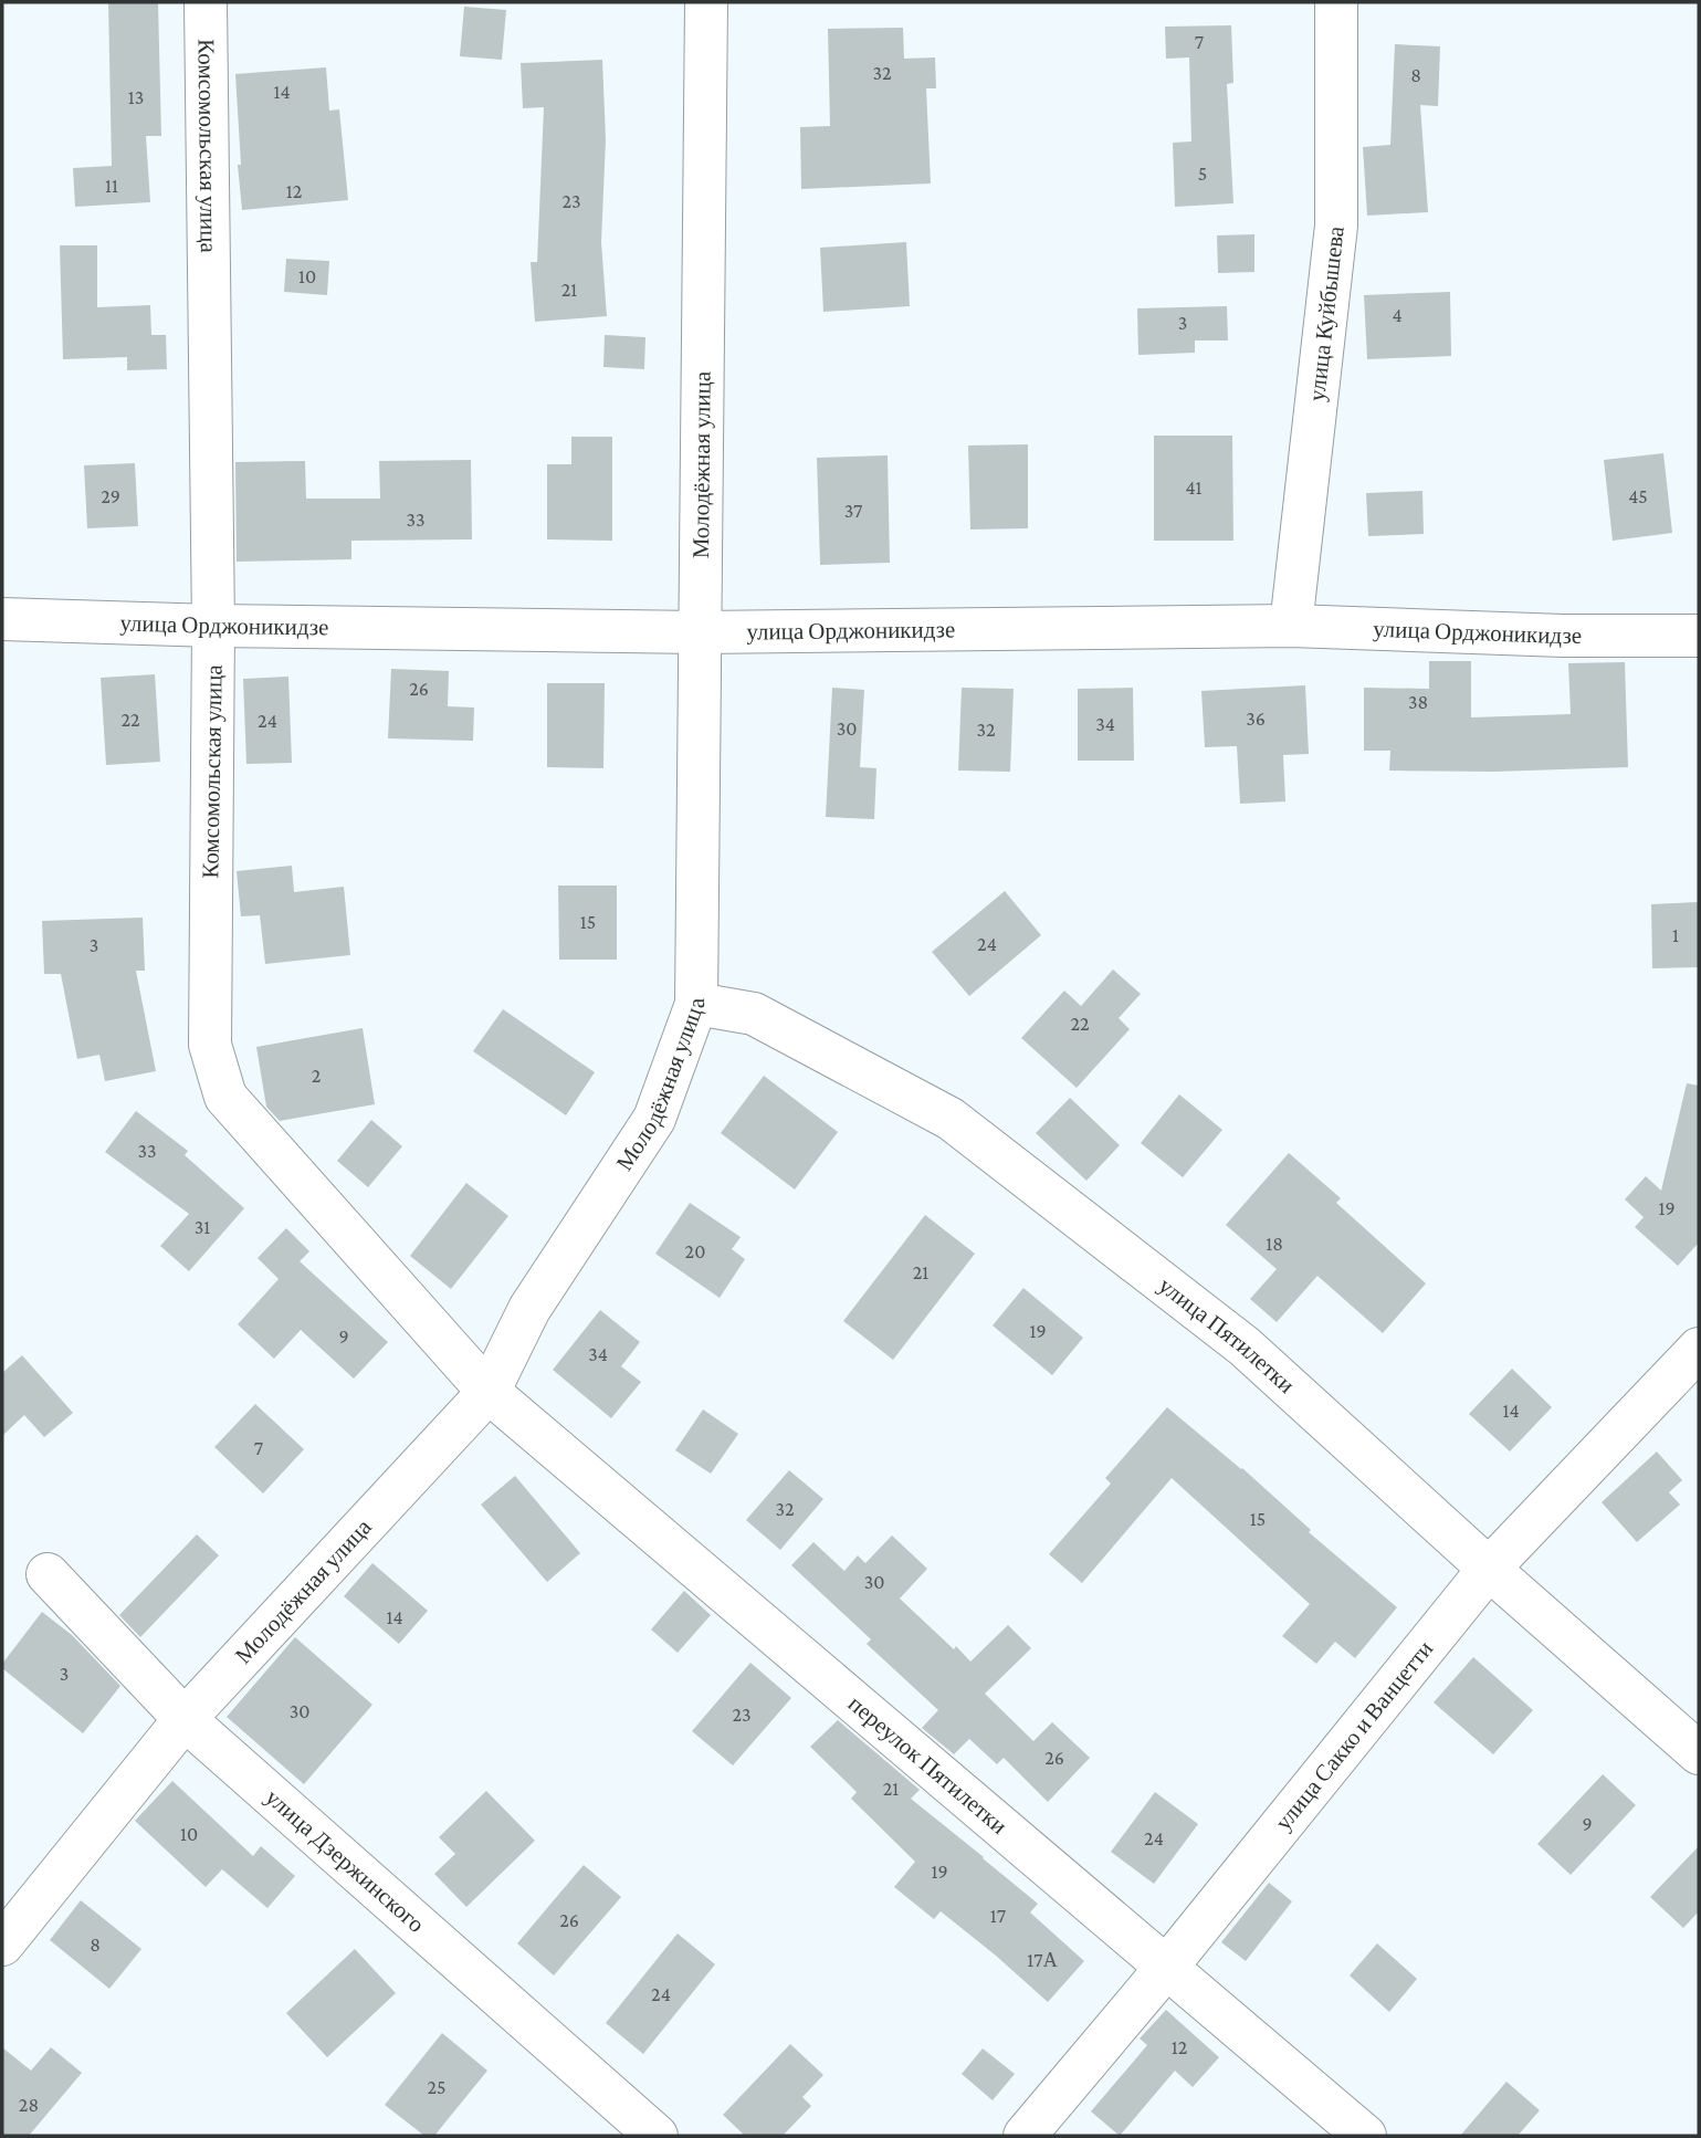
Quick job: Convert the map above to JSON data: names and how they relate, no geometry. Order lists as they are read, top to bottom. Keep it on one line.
{"streets":{"street":["Комсомольская улица","улица Куйбышева","Молодёжная улица","улица Орджоникидзе","улица Пятилетки","улица Сакко и Ванцетти","переулок Пятилетки","улица Дзержинского"]},"crossings":[["Комсомольская улица","Молодёжная улица"],["Комсомольская улица","улица Орджоникидзе"],["Комсомольская улица","переулок Пятилетки"],["улица Куйбышева","улица Орджоникидзе"],["Молодёжная улица","улица Орджоникидзе"],["Молодёжная улица","улица Пятилетки"],["Молодёжная улица","переулок Пятилетки"],["Молодёжная улица","улица Дзержинского"],["улица Пятилетки","улица Сакко и Ванцетти"],["улица Сакко и Ванцетти","переулок Пятилетки"]],"house_numbers":["7","32","8","14","13","5","11","12","23","10","21","4","3","41","29","45","37","33","26","38","36","22","24","34","30","32","15","1","24","3","22","2","33","19","31","18","20","21","19","9","34","14","7","32","15","30","14","3","30","23","26","21","9","10","24","19","17","26","8","17А","24","12","25","28"]}
